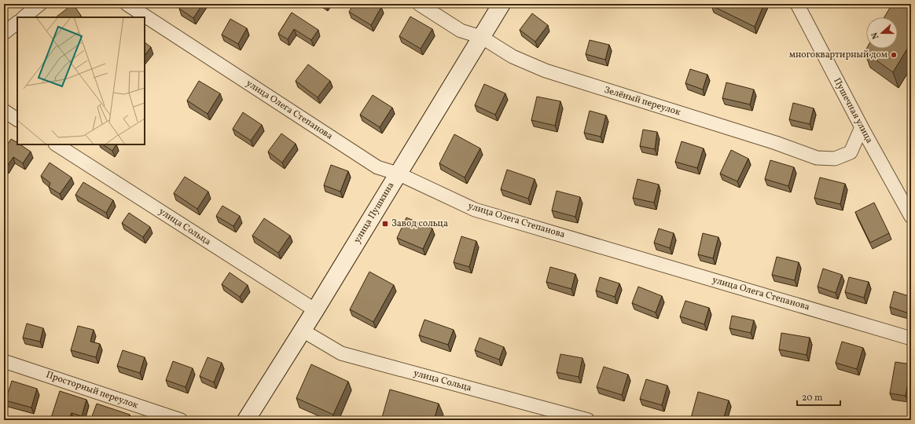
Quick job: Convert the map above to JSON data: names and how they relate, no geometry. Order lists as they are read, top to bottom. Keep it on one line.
{"streets":{"street":["Зелёный переулок","улица Олега Степанова","Пушечная улица","улица Пушкина","улица Сольца","Просторный переулок"]},"crossings":[["Зелёный переулок","Пушечная улица"],["Зелёный переулок","улица Пушкина"],["улица Олега Степанова","улица Пушкина"],["улица Пушкина","улица Сольца"]],"places":{"other":["многоквартирный дом"],"transit":["Завод сольца"]},"scale_bar":"20 m","north":"left"}
